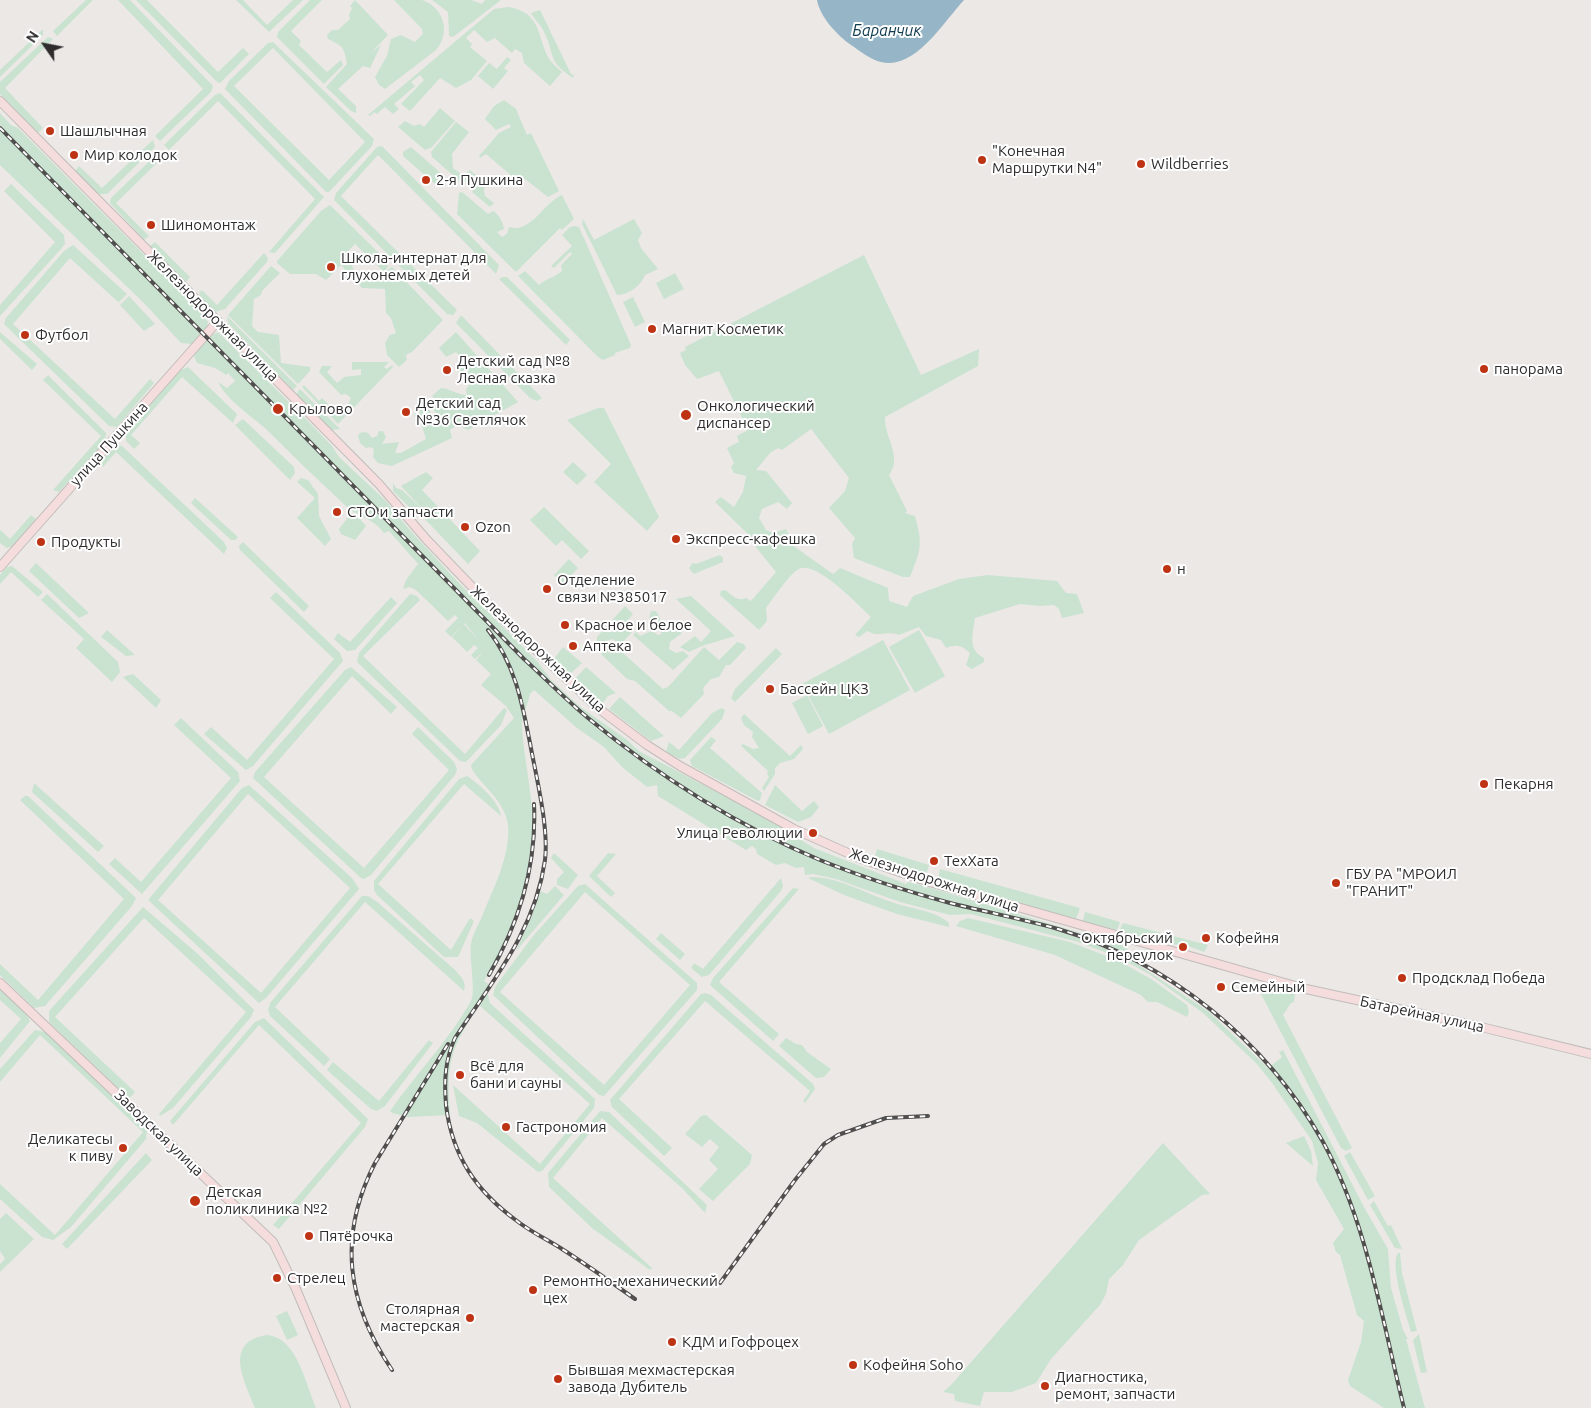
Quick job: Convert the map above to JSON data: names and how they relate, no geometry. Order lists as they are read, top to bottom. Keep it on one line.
{"streets":{"main road":["Железнодорожная улица","улица Пушкина","Батарейная улица","Заводская улица"]},"crossings":[["Железнодорожная улица","улица Пушкина"],["Железнодорожная улица","Батарейная улица"]],"water":["Баранчик"],"places":["Шашлычная","Мир колодок","\"Конечная Маршрутки N4\"","Wildberries","2-я Пушкина","Шиномонтаж","Школа-интернат для глухонемых детей","Магнит Косметик","Футбол","панорама","Детский сад №8 Лесная сказка","Крылово","Детский сад №36 Светлячок","Онкологический диспансер","СТО и запчасти","Ozon","Экспресс-кафешка","Продукты","н","Отделение связи №385017","Красное и белое","Аптека","Бассейн ЦКЗ","Пекарня","Улица Революции","ТехХата","ГБУ РА \"МРОИЛ \"ГРАНИТ\"","Кофейня","Октябрьский переулок","Продсклад Победа","Семейный","Всё для бани и сауны","Гастрономия","Деликатесы к пиву","Детская поликлиника №2","Пятёрочка","Стрелец","Ремонтно-механический цех","Столярная мастерская","КДМ и Гофроцех","Кофейня Soho","Бывшая мехмастерская завода Дубитель","Диагностика, ремонт, запчасти"],"north":"top left"}
